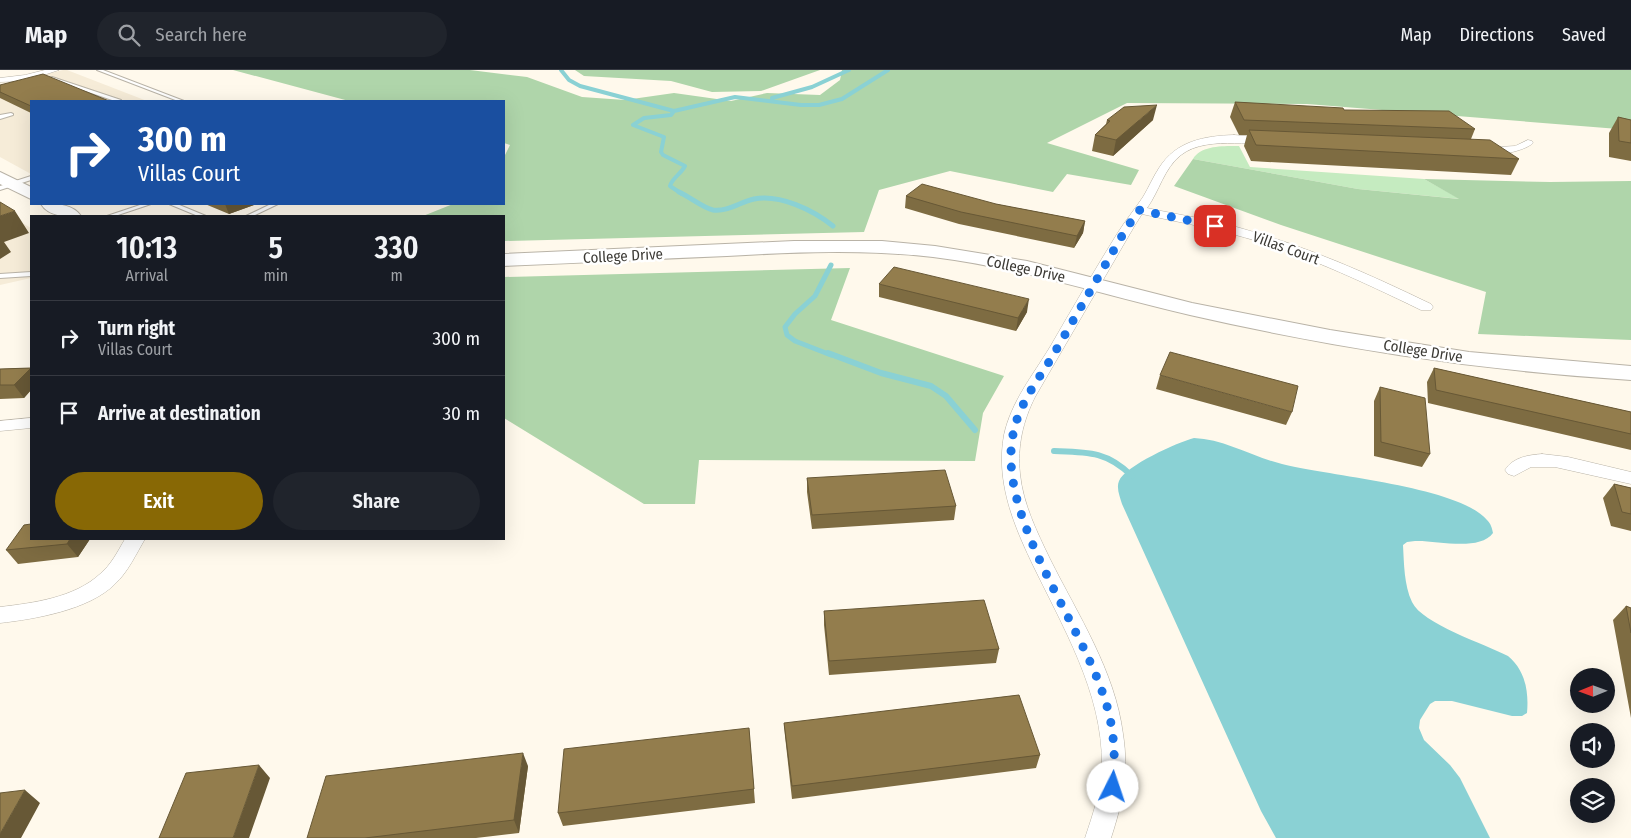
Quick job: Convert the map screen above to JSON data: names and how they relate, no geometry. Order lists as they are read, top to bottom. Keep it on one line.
{"streets":{"main road":["College Drive"],"street":["Villas Court"]},"north":"left","page":{"header":"Map","search":"Search here","nav":["Map","Directions","Saved"],"turn":["300 m","Villas Court"],"eta":["10:13","Arrival","5","min","330","m"],"list":[{"name":"Turn right","note":"Villas Court","value":"300 m"},{"name":"Arrive at destination","value":"30 m"}],"buttons":["Exit","Share"]}}
